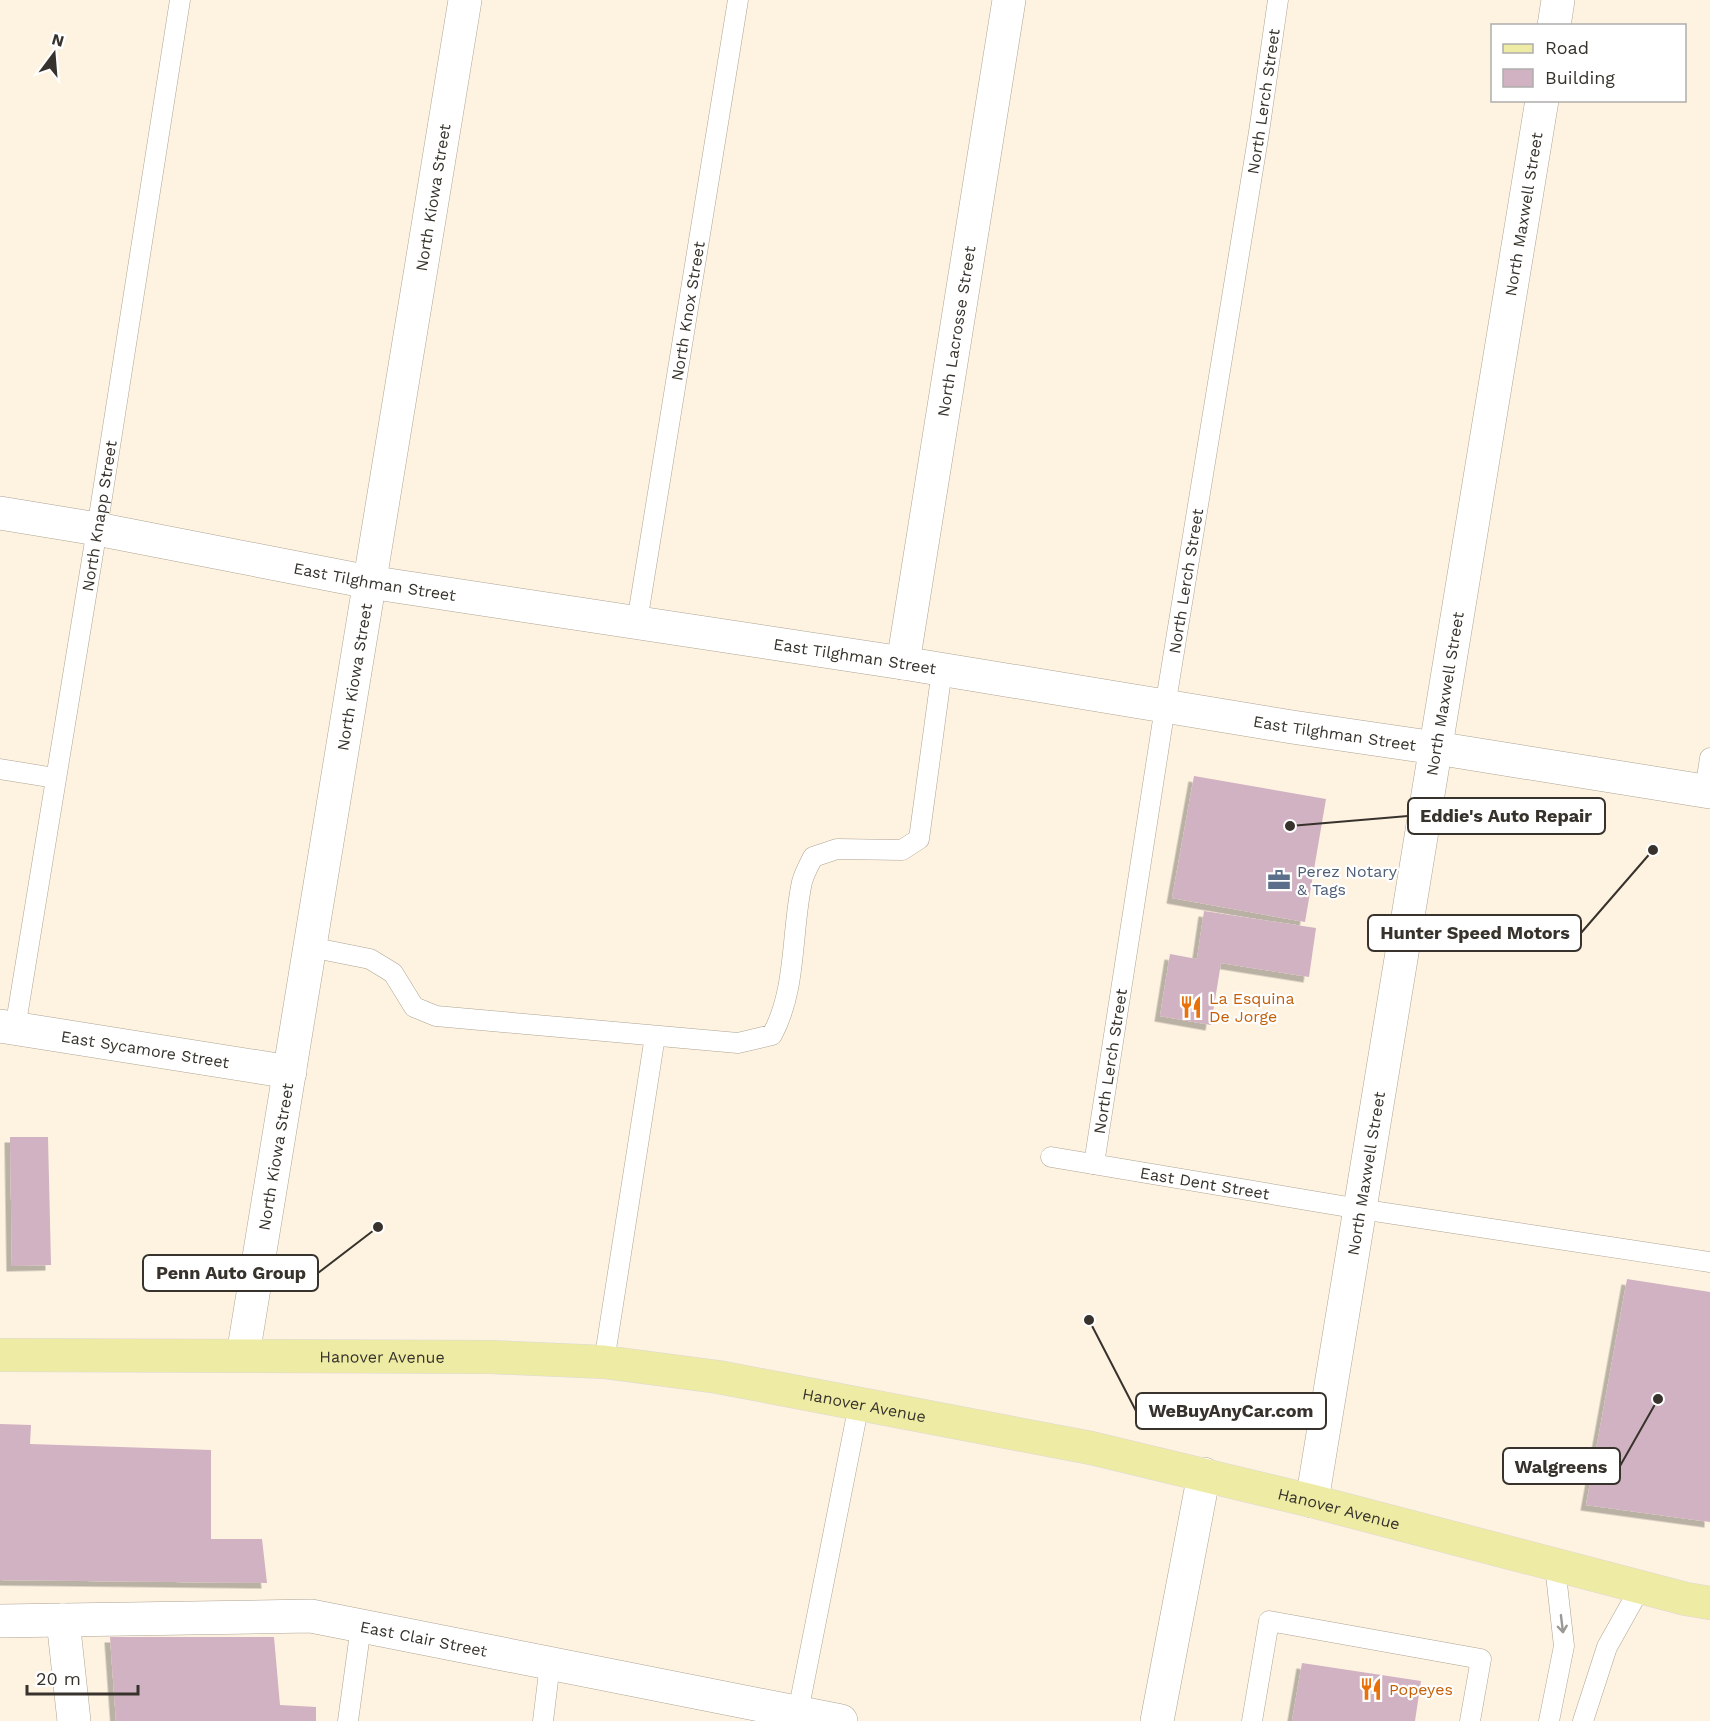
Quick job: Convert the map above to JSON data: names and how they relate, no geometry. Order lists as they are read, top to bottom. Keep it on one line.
{"streets":{"main road":["Hanover Avenue"],"street":["North Kiowa Street","North Maxwell Street","North Lacrosse Street","East Tilghman Street","East Sycamore Street","East Clair Street"],"lane":["North Lerch Street","North Knox Street","North Knapp Street","East Dent Street"]},"crossings":[["North Lerch Street","East Tilghman Street"],["North Lerch Street","East Dent Street"],["North Kiowa Street","East Tilghman Street"],["North Kiowa Street","East Sycamore Street"],["North Kiowa Street","Hanover Avenue"],["North Maxwell Street","East Tilghman Street"],["North Maxwell Street","East Dent Street"],["North Maxwell Street","Hanover Avenue"],["North Knox Street","East Tilghman Street"],["North Lacrosse Street","East Tilghman Street"],["North Knapp Street","East Tilghman Street"],["North Knapp Street","East Sycamore Street"]],"places":{"other":["Eddie's Auto Repair","Hunter Speed Motors","Penn Auto Group","WeBuyAnyCar.com","Walgreens"],"office":["Perez Notary & Tags"],"restaurant":["La Esquina De Jorge","Popeyes"]},"legend":["Road","Building"],"scale_bar":"20 m","north":"top"}
